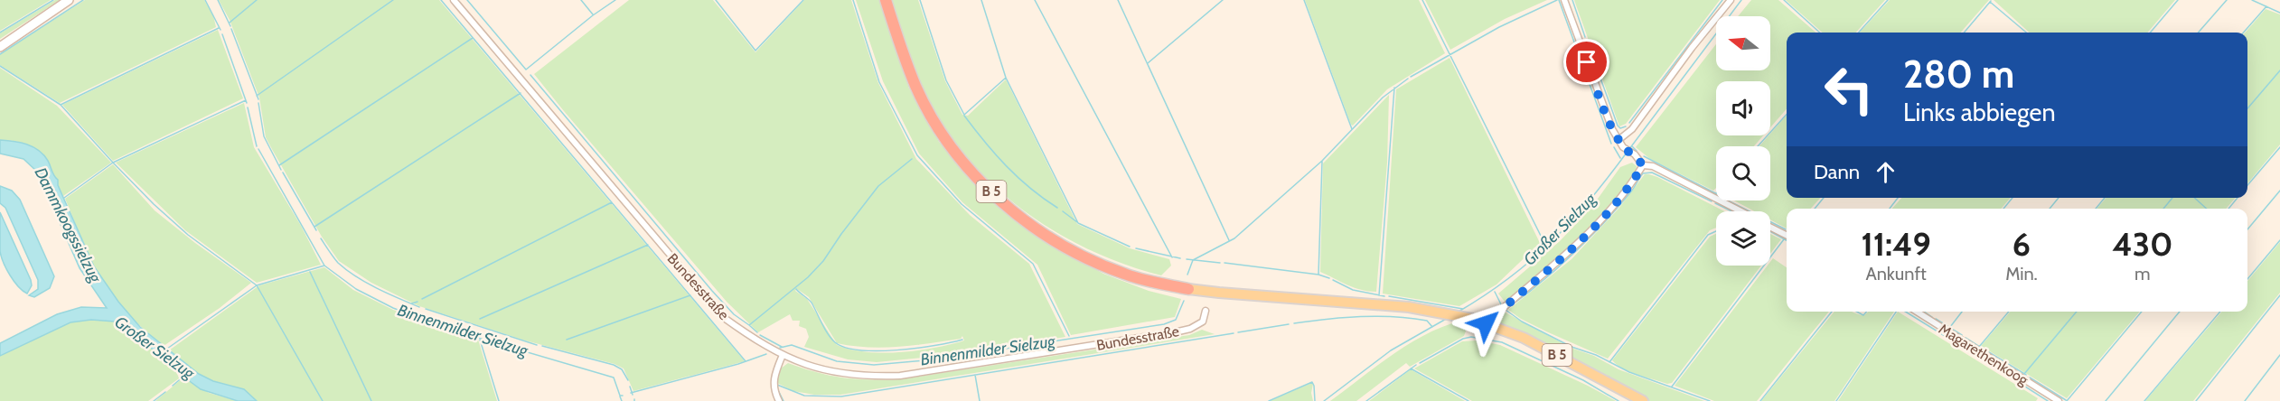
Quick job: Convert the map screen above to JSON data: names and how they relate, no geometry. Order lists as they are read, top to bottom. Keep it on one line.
{"streets":{"highway":["B 5"],"street":["Bundesstraße","Magarethenkoog"]},"water":["Dammkoogssielzug","Großer Sielzug","Binnenmilder Sielzug"],"north":"left","page":{"turn":["280 m","Links abbiegen"],"then":"Dann","eta":["11:49","Ankunft","6","Min.","430","m"]}}
